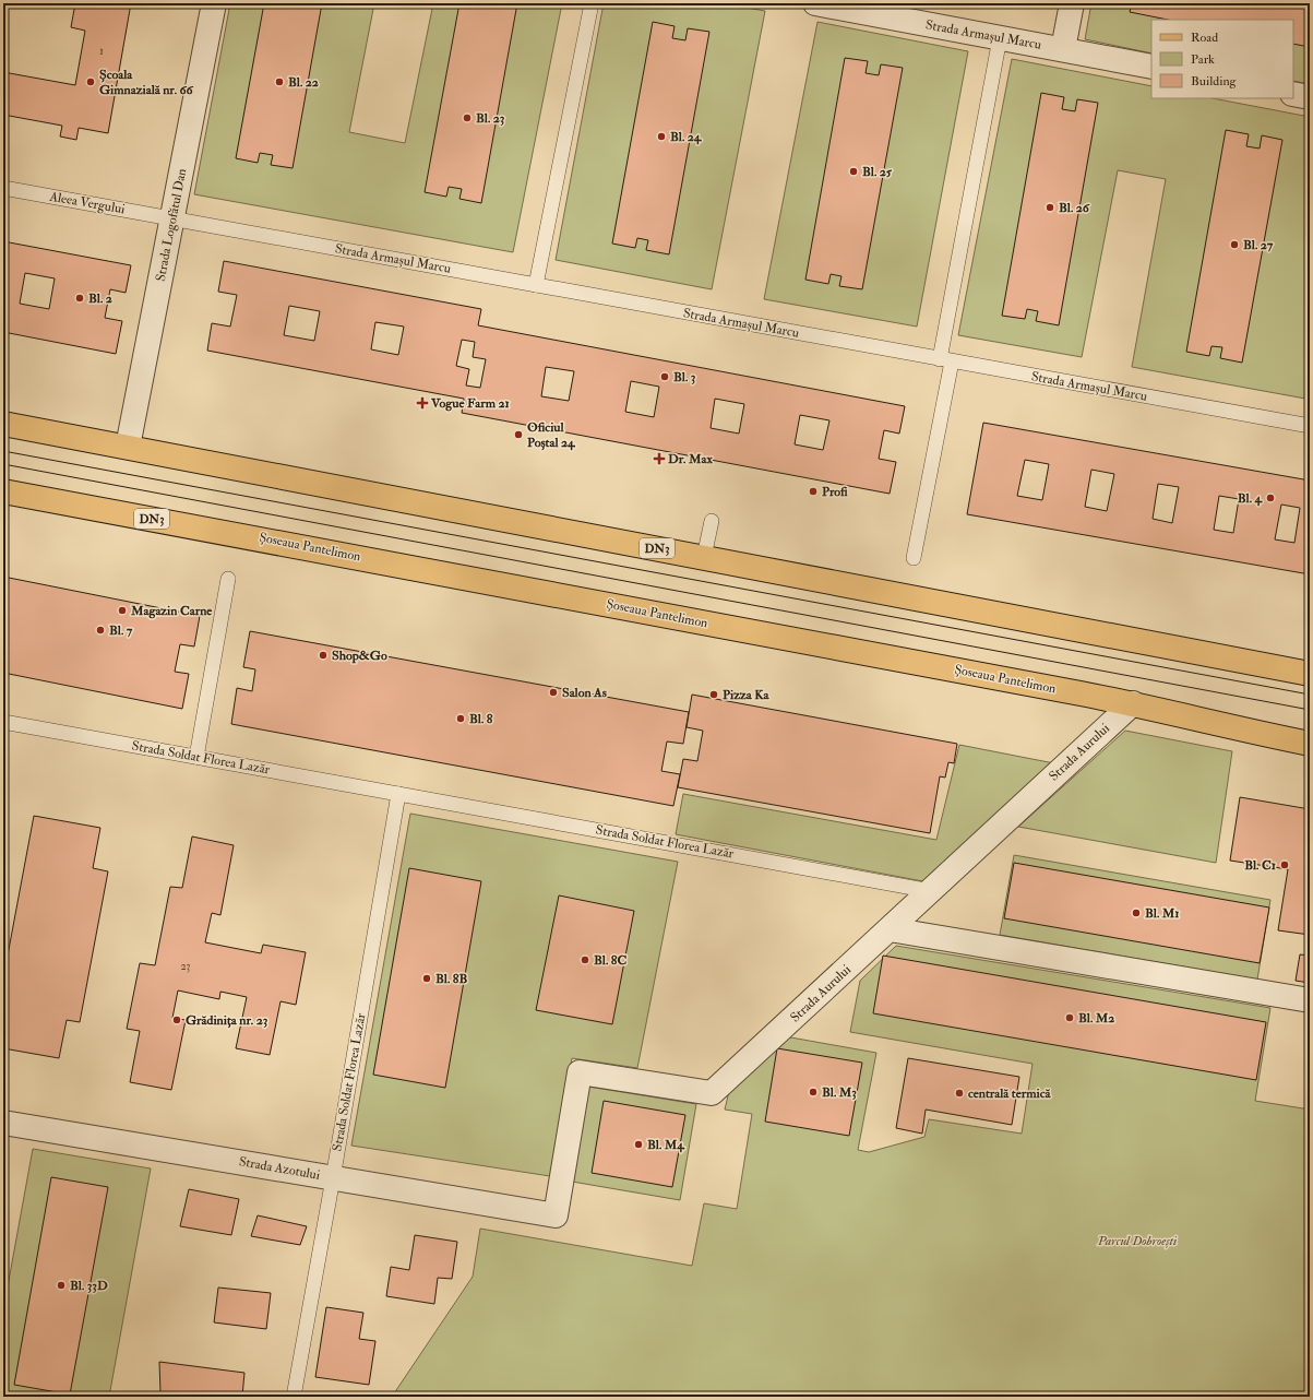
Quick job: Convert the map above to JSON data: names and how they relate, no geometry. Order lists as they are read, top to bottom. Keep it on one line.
{"streets":{"main road":["DN3","Șoseaua Pantelimon"],"street":["Strada Armașul Marcu","Strada Logofătul Dan","Strada Aurului","Strada Azotului"],"lane":["Aleea Vergului","Strada Soldat Florea Lazăr"]},"crossings":[["Strada Armașul Marcu","Aleea Vergului"],["Strada Armașul Marcu","Strada Logofătul Dan"],["Aleea Vergului","Strada Logofătul Dan"],["Strada Logofătul Dan","DN3"],["Șoseaua Pantelimon","Strada Aurului"],["Strada Aurului","Strada Soldat Florea Lazăr"],["Strada Aurului","Strada Azotului"],["Strada Soldat Florea Lazăr","Strada Azotului"]],"parks":["Parcul Dobroești"],"places":{"other":["Școala Gimnazială nr. 66","Bl. 22","Bl. 23","Bl. 24","Bl. 25","Bl. 26","Bl. 27","Bl. 2","Bl. 3","Oficiul Poștal 24","Profi","Bl. 4","Magazin Carne","Bl. 7","Shop&Go","Salon As","Pizza Ka","Bl. 8","Bl. C1","Bl. M1","Bl. 8C","Bl. 8B","Bl. M2","Grădinița nr. 23","Bl. M3","centrală termică","Bl. M4","Bl. 33D"],"health":["Vogue Farm 21","Dr. Max"]},"house_numbers":["1","23"],"legend":["Road","Park","Building"]}
